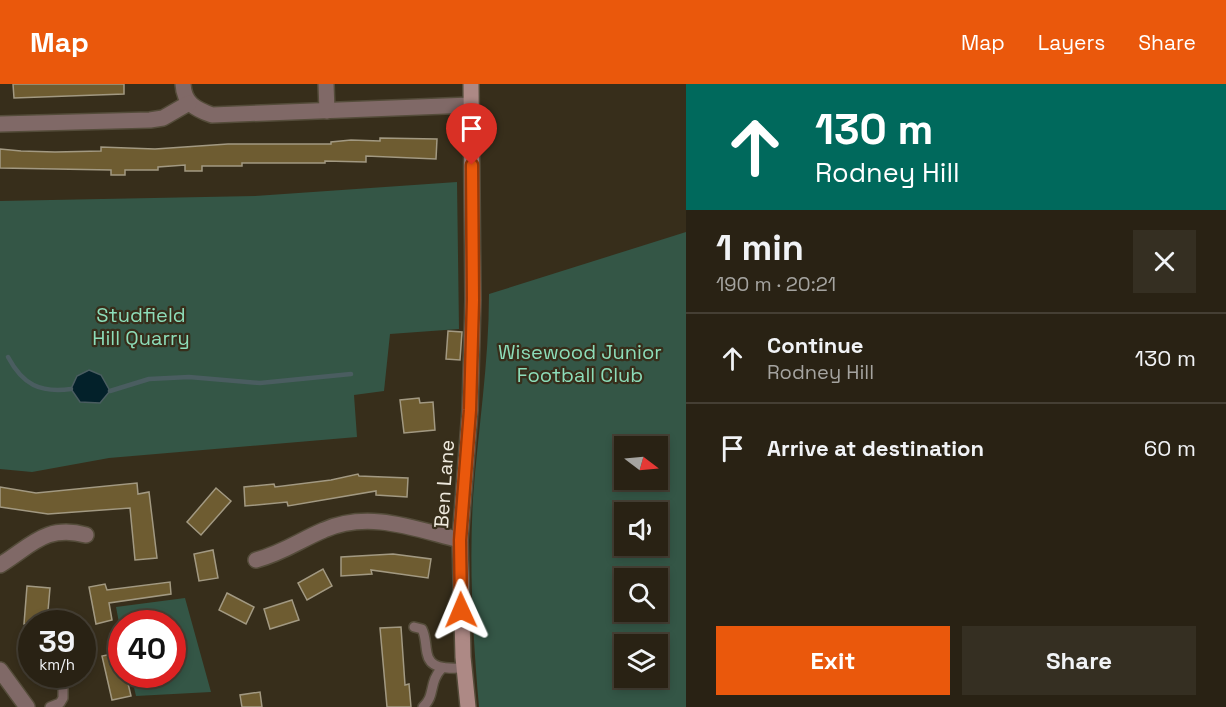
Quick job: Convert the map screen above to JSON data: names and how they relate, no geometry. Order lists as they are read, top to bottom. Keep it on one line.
{"streets":{"street":["Ben Lane"]},"parks":["Studfield Hill Quarry","Wisewood Junior Football Club"],"north":"right","page":{"header":"Map","nav":["Map","Layers","Share"],"turn":["130 m","Rodney Hill"],"heading":["1 min","190 m · 20:21"],"list":[{"name":"Continue","note":"Rodney Hill","value":"130 m"},{"name":"Arrive at destination","value":"60 m"}],"speed":"39 km/h","limit":"40","buttons":["Exit","Share"]}}
